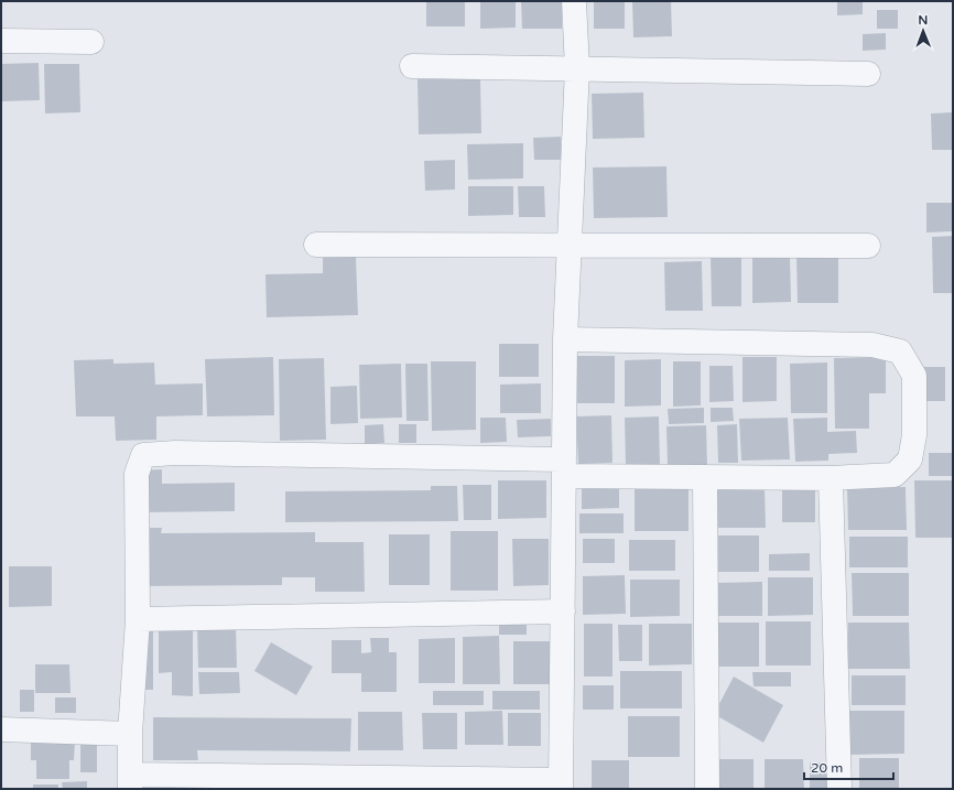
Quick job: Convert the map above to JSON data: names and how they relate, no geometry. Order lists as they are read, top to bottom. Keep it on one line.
{"scale_bar":"20 m","north":"top"}
